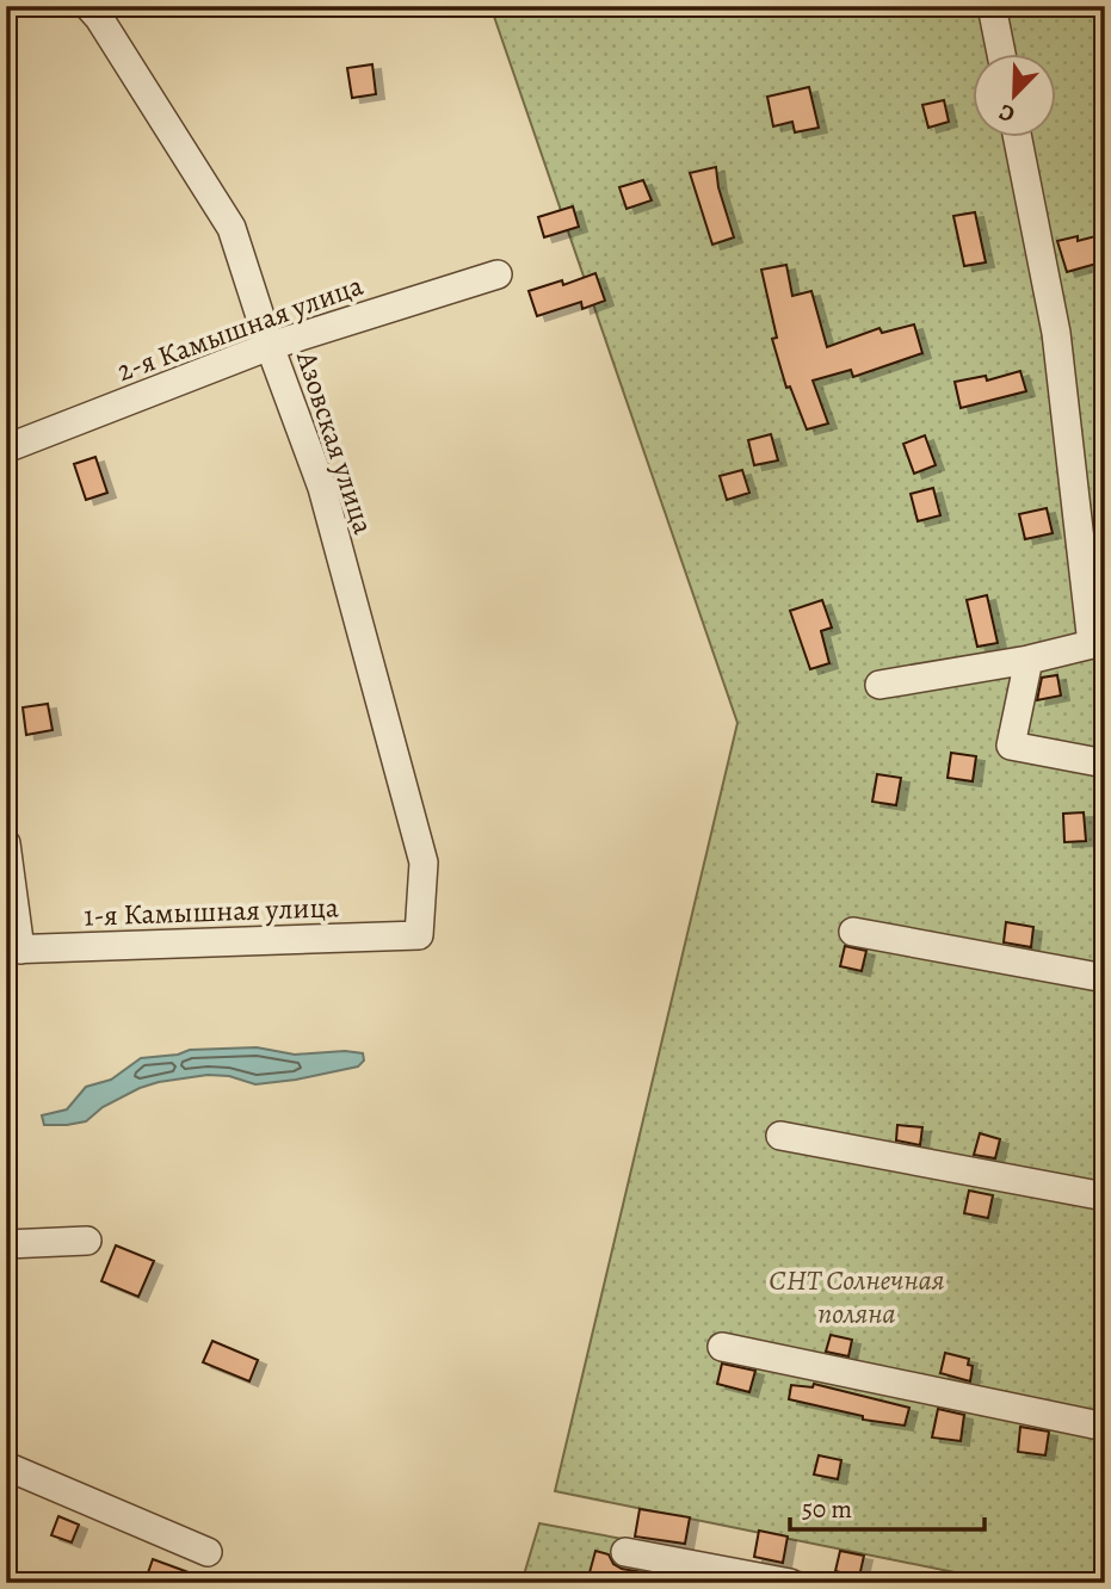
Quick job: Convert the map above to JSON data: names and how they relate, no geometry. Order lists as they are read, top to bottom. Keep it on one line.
{"streets":{"street":["2-я Камышная улица","Азовская улица","1-я Камышная улица"]},"crossings":[["2-я Камышная улица","Азовская улица"],["Азовская улица","1-я Камышная улица"]],"parks":["СНТ Солнечная поляна"],"scale_bar":"50 m","north":"bottom left"}
